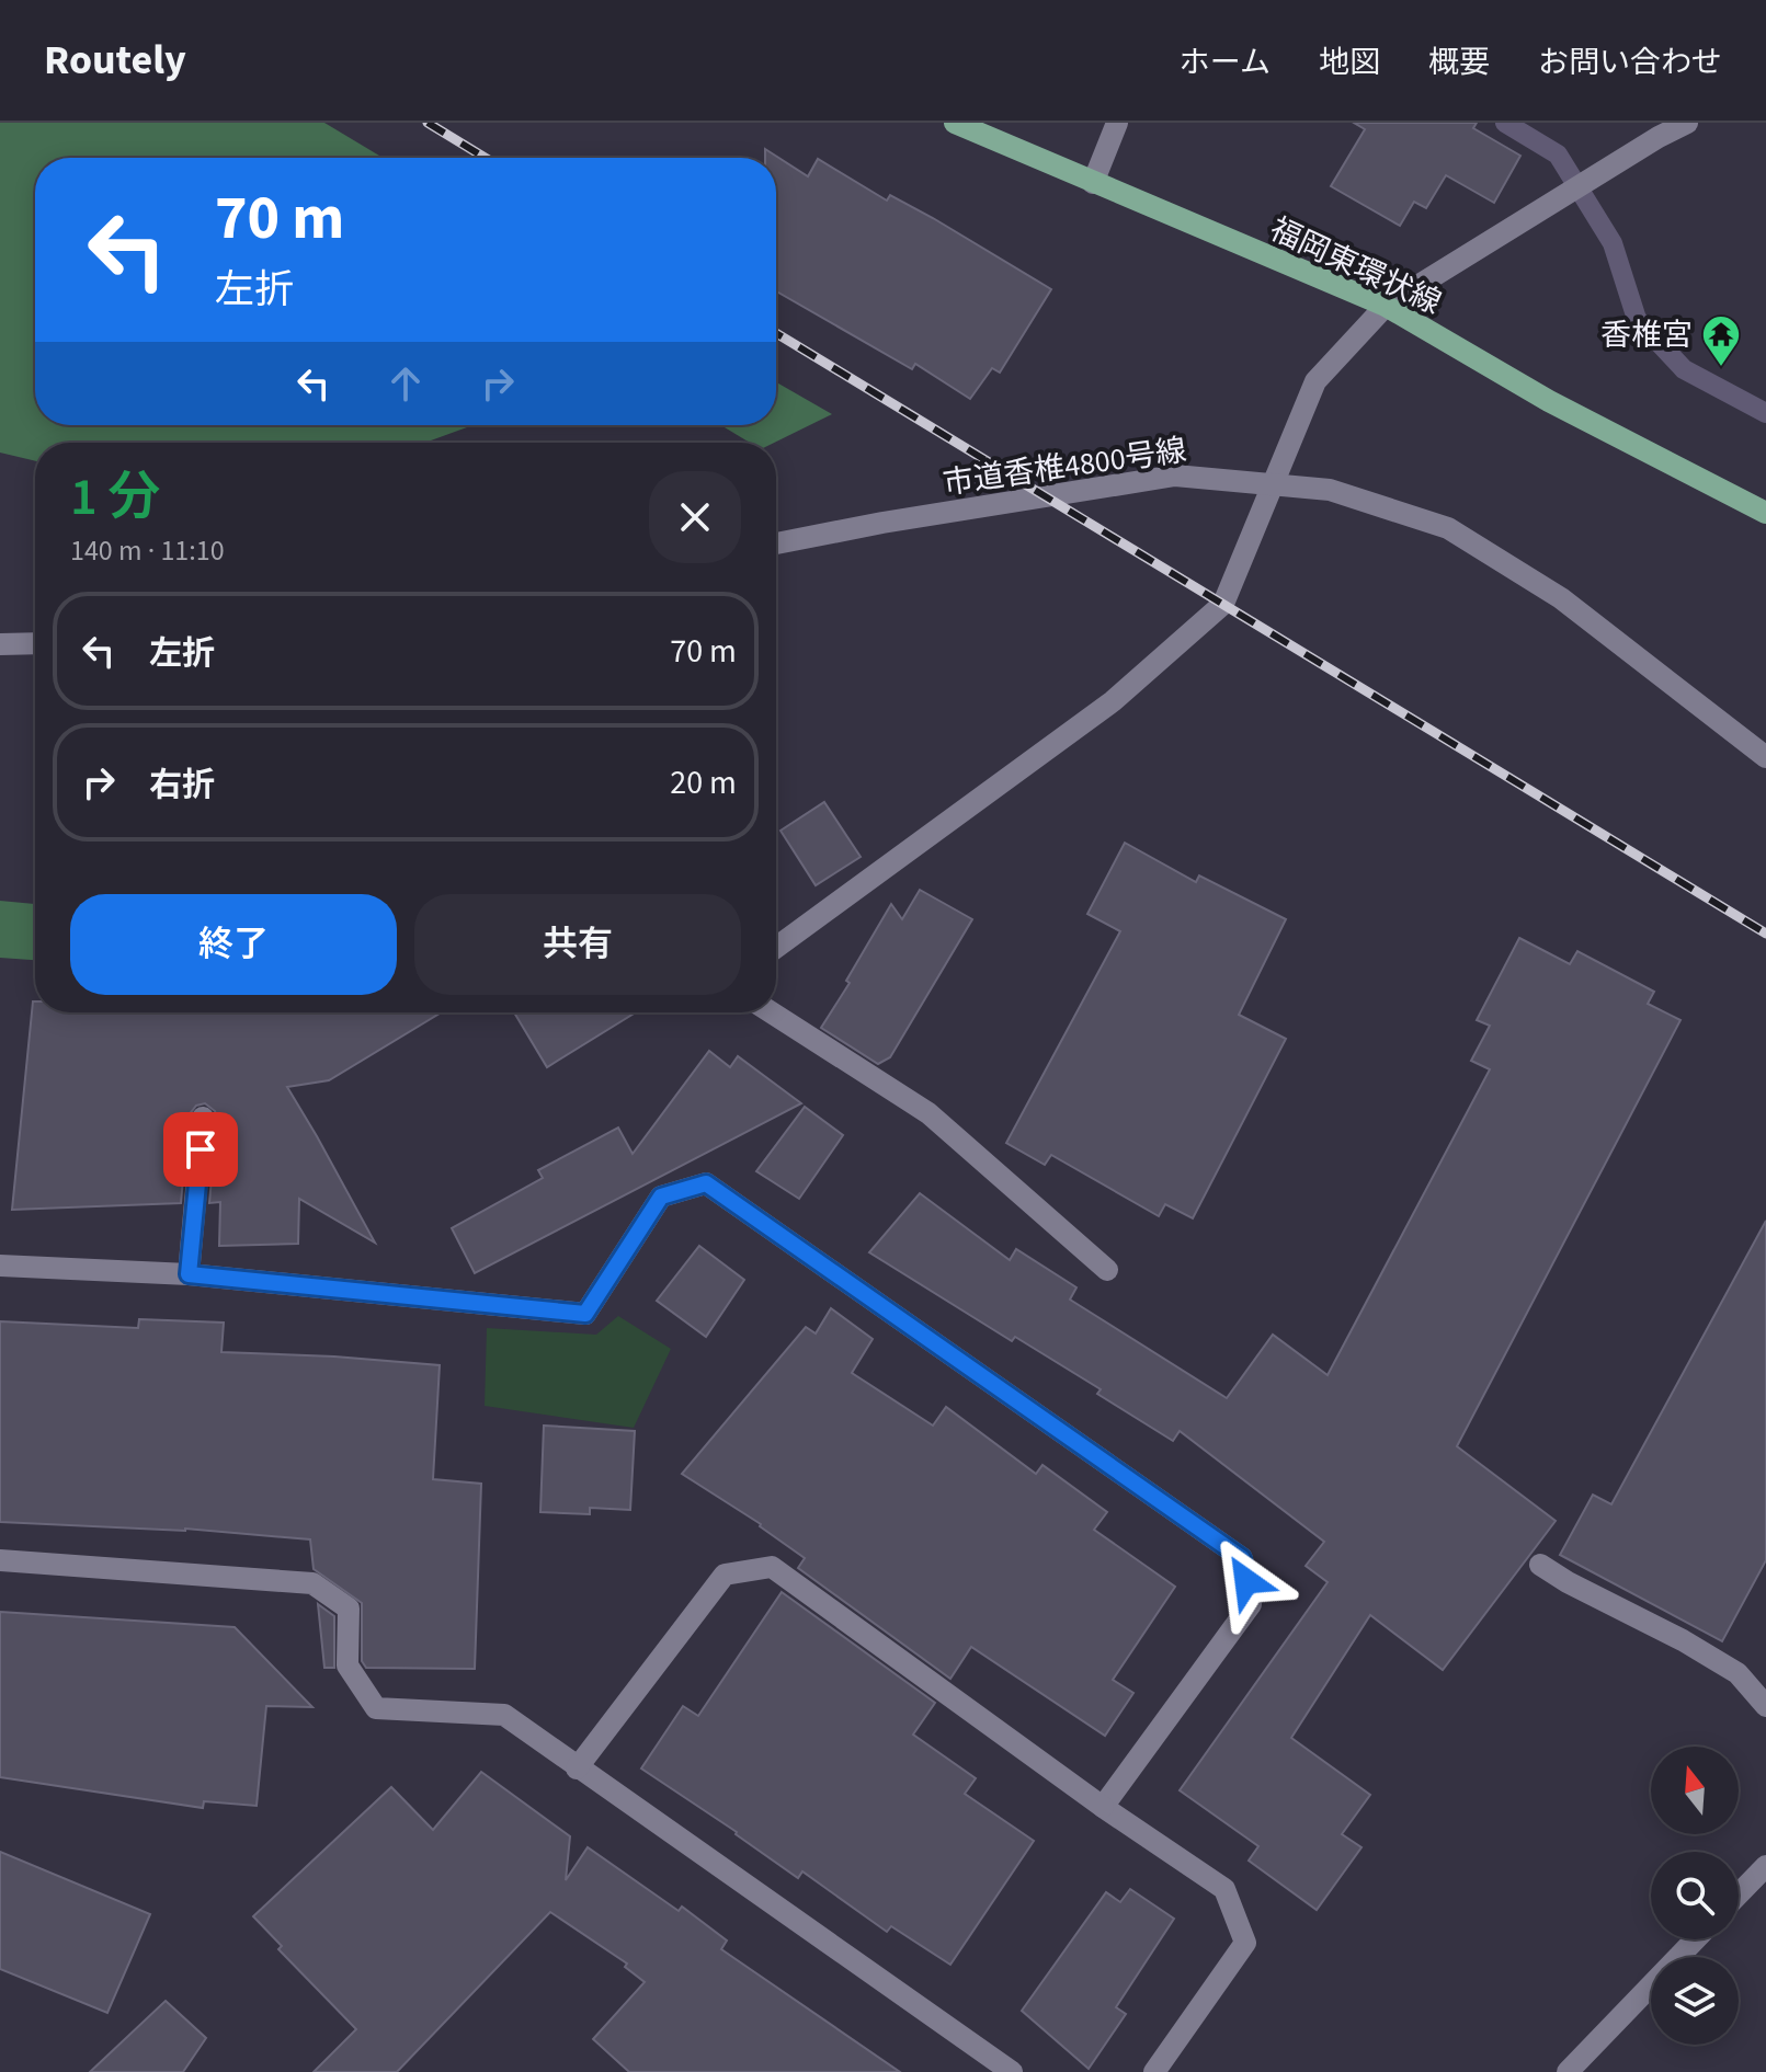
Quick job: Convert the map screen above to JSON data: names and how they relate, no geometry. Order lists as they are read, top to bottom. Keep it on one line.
{"streets":{"main road":["福岡東環状線"],"street":["市道香椎4800号線"]},"places":{"temple":["香椎宮"]},"north":"top","page":{"header":"Routely","nav":["ホーム","地図","概要","お問い合わせ"],"turn":["70 m","左折"],"heading":["1 分","140 m · 11:10"],"list":[{"name":"左折","value":"70 m"},{"name":"右折","value":"20 m"}],"buttons":["終了","共有"]}}
